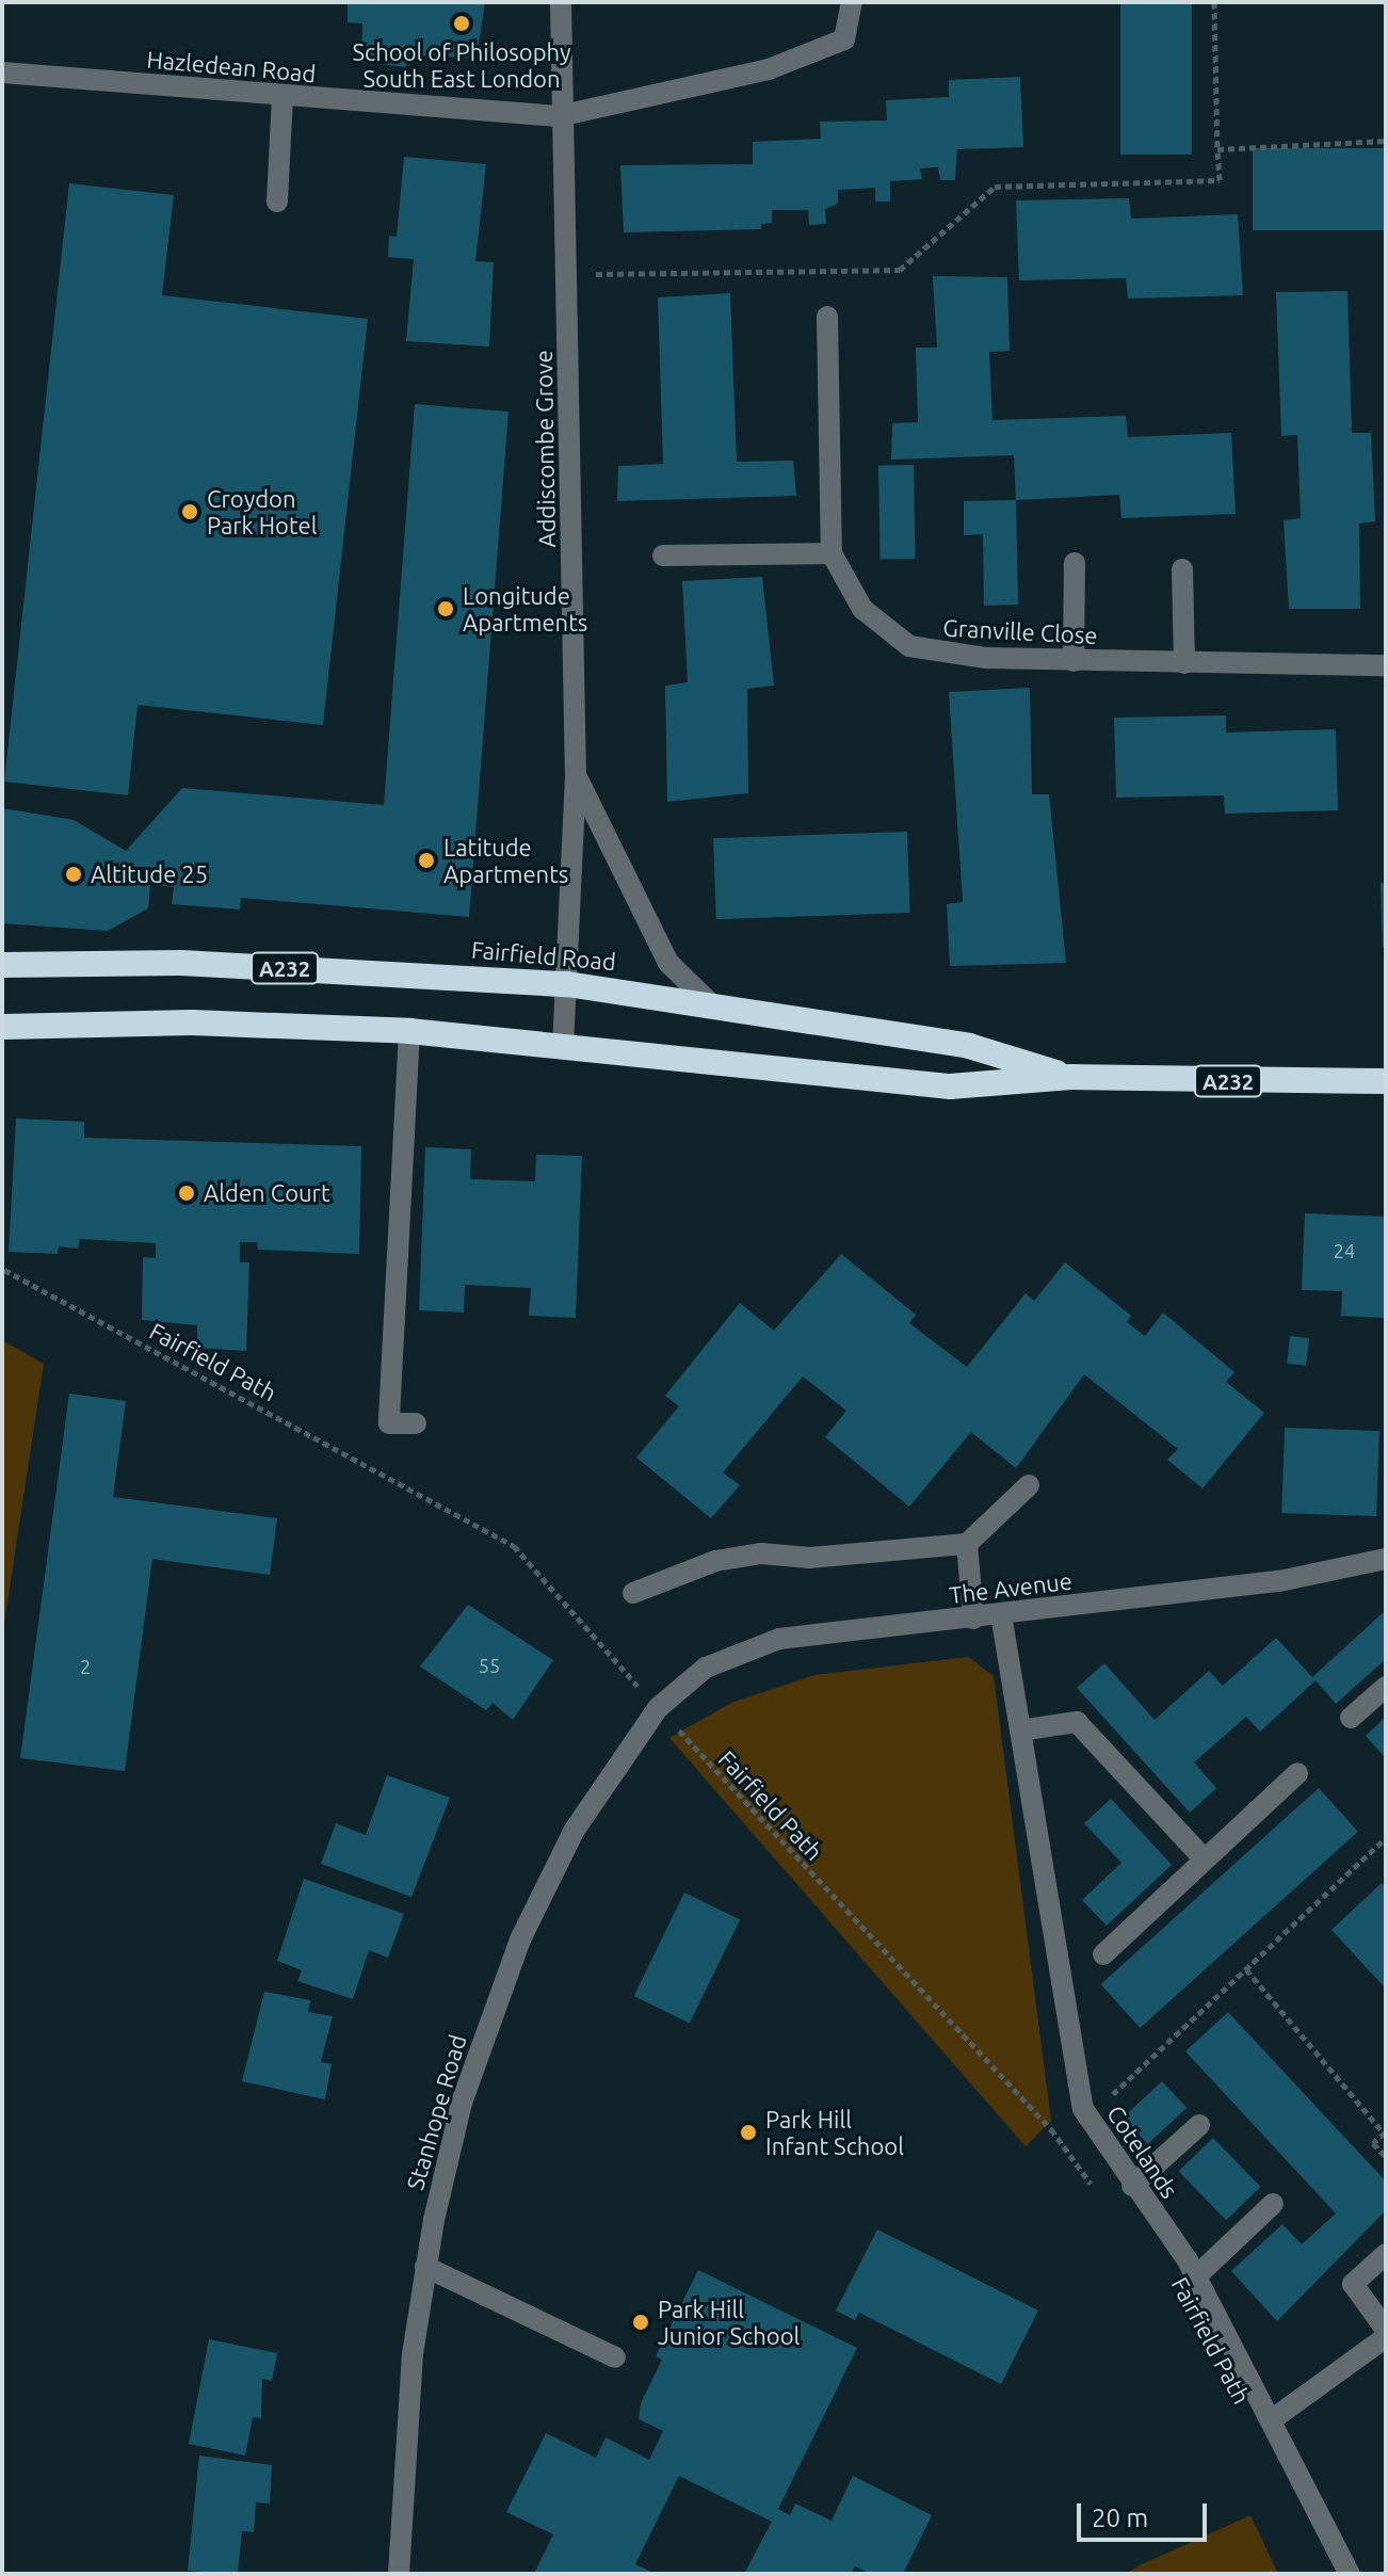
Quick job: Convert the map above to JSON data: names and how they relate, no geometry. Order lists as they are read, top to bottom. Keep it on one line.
{"streets":{"highway":["Fairfield Road","A232"],"street":["Hazledean Road","Addiscombe Grove","Granville Close","The Avenue","Stanhope Road","Cotelands"],"path":["Fairfield Path"]},"crossings":[["Hazledean Road","Addiscombe Grove"],["Addiscombe Grove","Fairfield Road"],["Fairfield Path","The Avenue"],["Fairfield Path","Stanhope Road"],["The Avenue","Stanhope Road"],["The Avenue","Cotelands"]],"places":["School of Philosophy South East London","Croydon Park Hotel","Longitude Apartments","Latitude Apartments","Altitude 25","Alden Court","Park Hill Infant School","Park Hill Junior School"],"house_numbers":["24","55","2"],"scale_bar":"20 m"}
